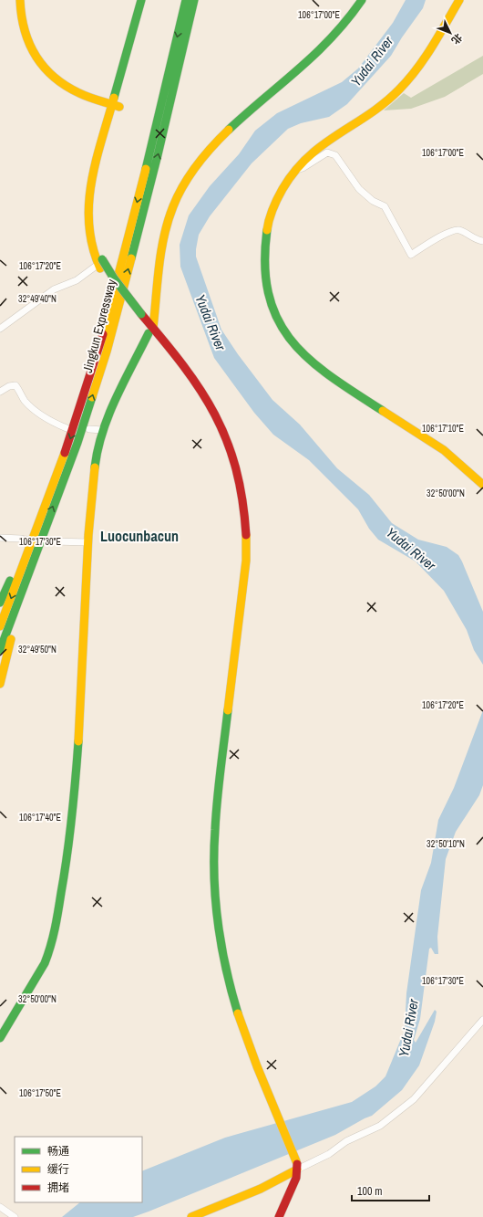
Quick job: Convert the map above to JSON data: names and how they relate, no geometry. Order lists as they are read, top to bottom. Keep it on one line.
{"streets":{"main road":["Jingkun Expressway"]},"districts":["Luocunbacun"],"water":["Yudai River"],"legend":["畅通","缓行","拥堵"],"scale_bar":"100 m","north":"bottom right","coordinates":["106°17'00\"E","106°17'20\"E","32°49'40\"N","106°17'10\"E","32°50'00\"N","106°17'30\"E","32°49'50\"N","106°17'40\"E","32°50'10\"N","106°17'50\"E"]}
